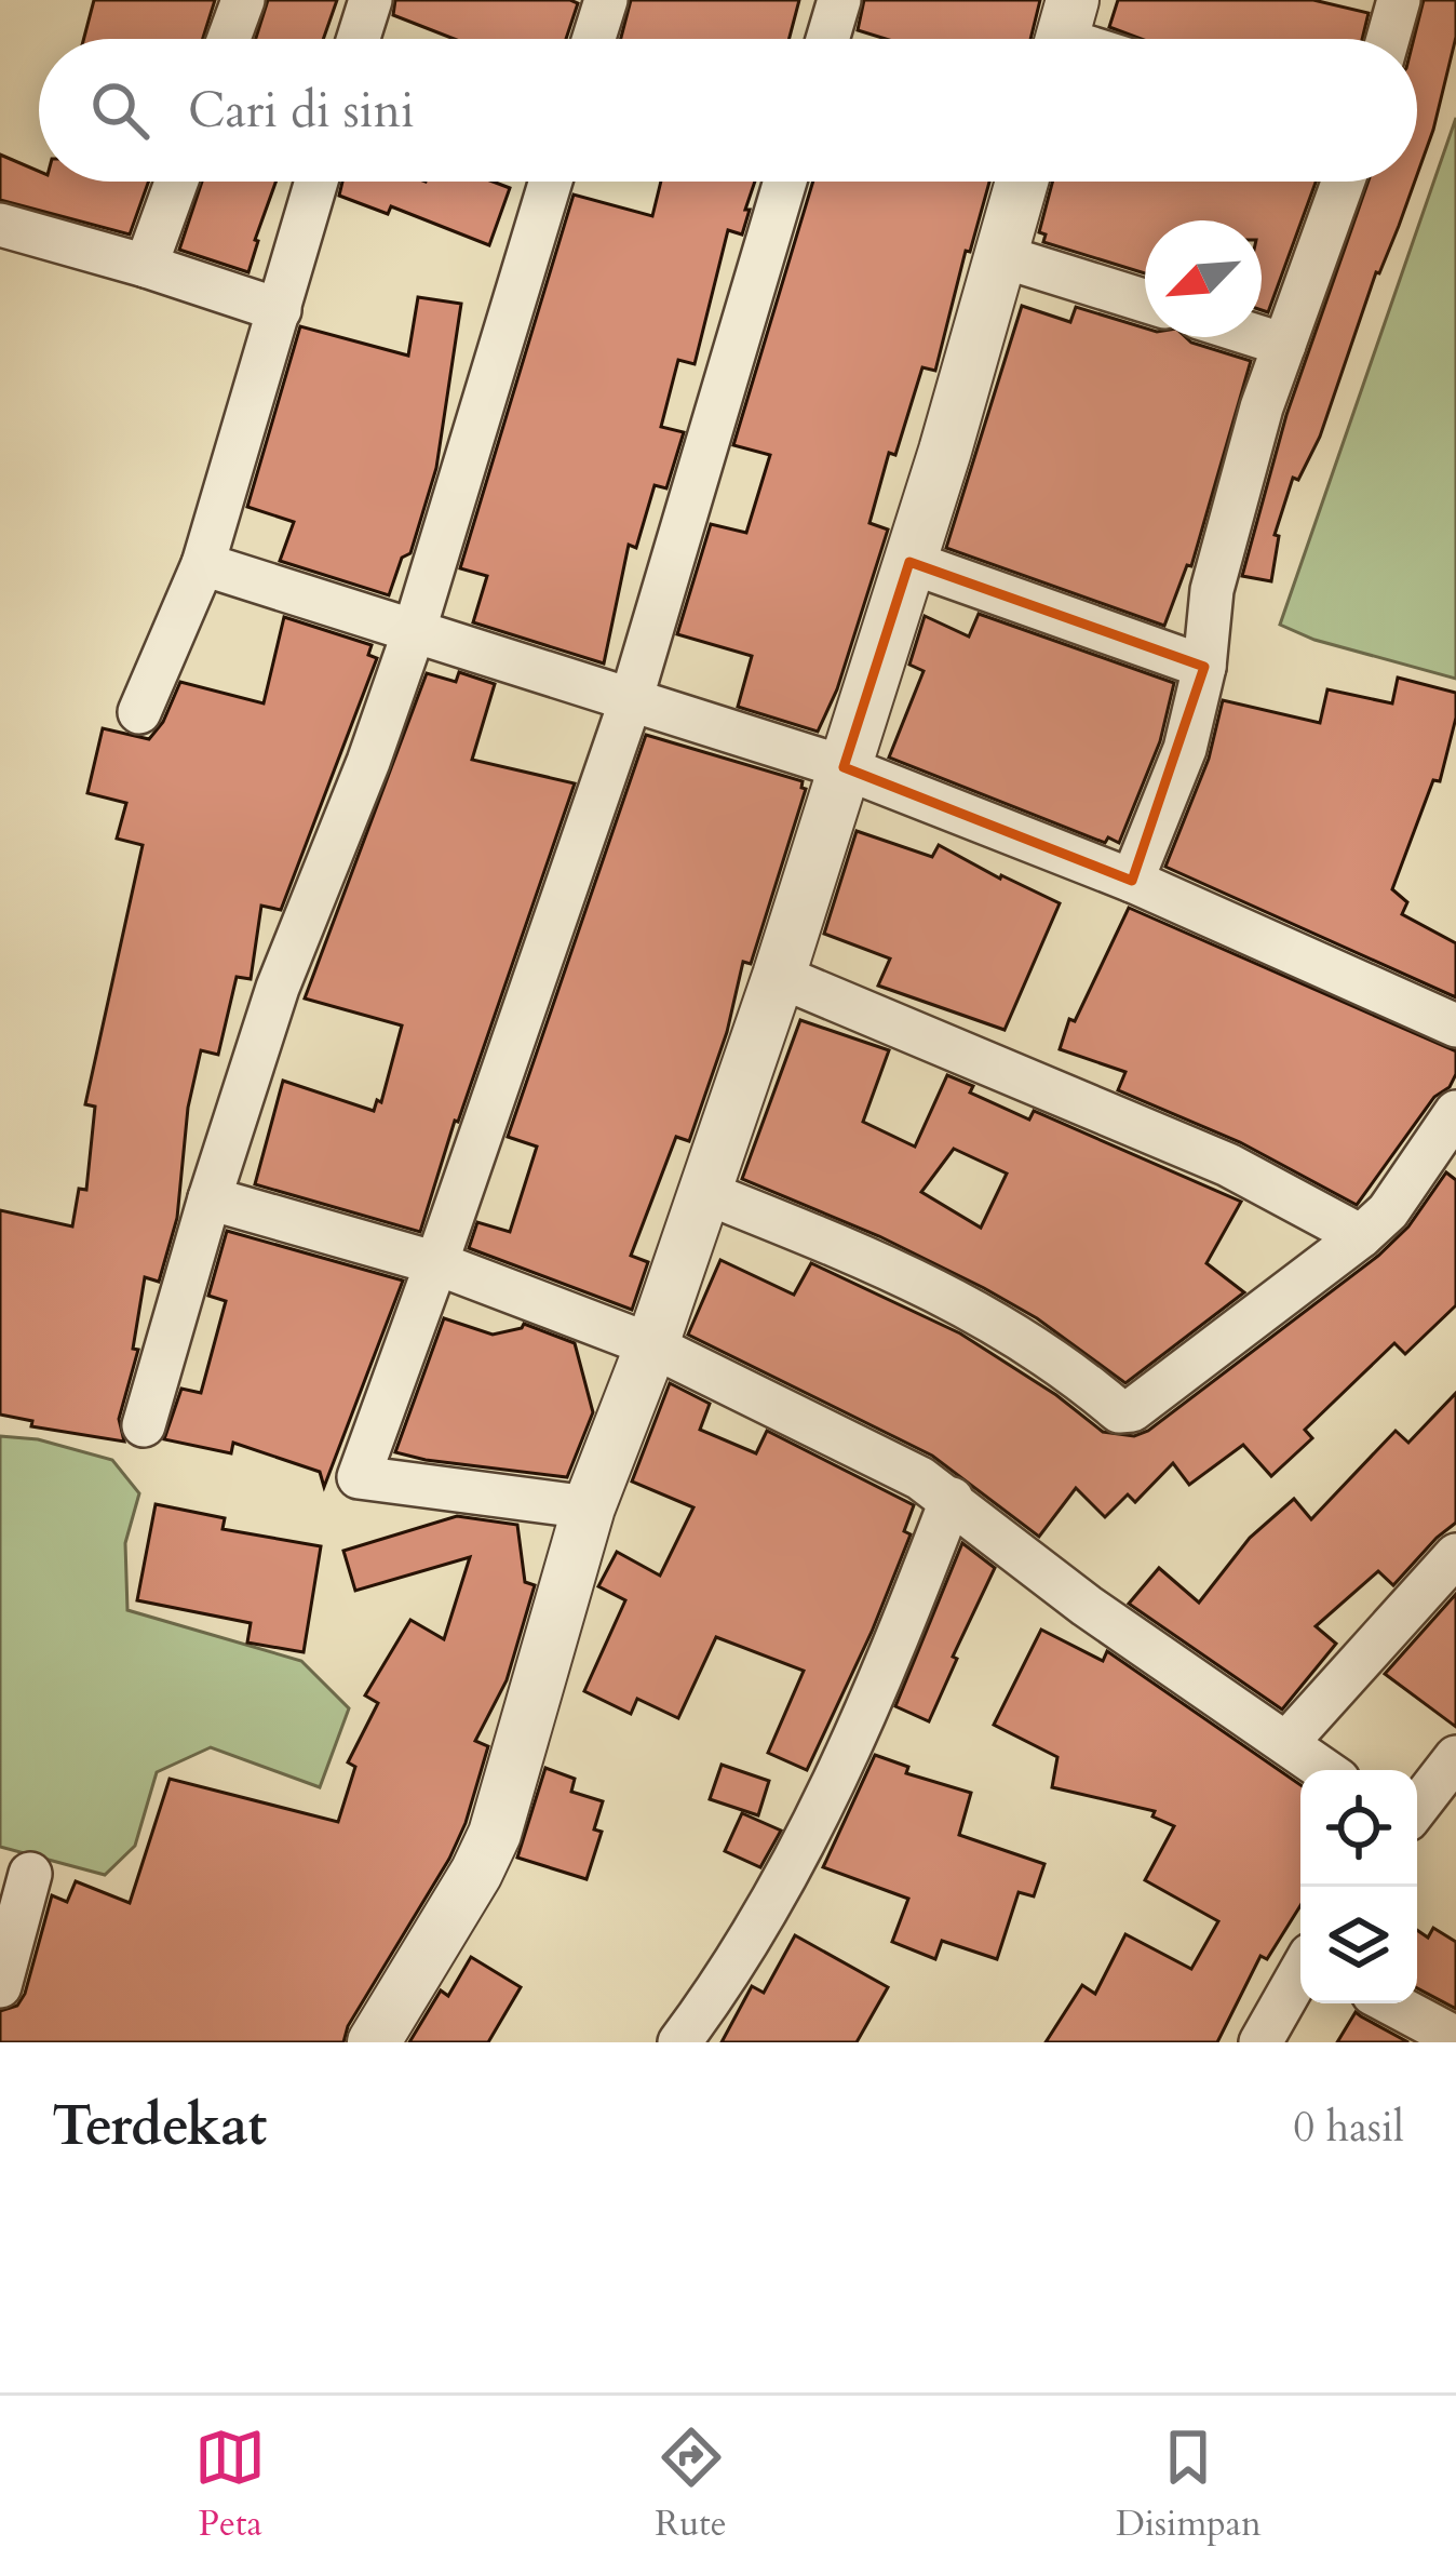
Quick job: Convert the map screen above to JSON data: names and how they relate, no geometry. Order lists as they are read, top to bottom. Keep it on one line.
{"north":"bottom left","page":{"search":"Cari di sini","heading":["Terdekat","0 hasil"],"nav":["Peta","Rute","Disimpan"]}}
